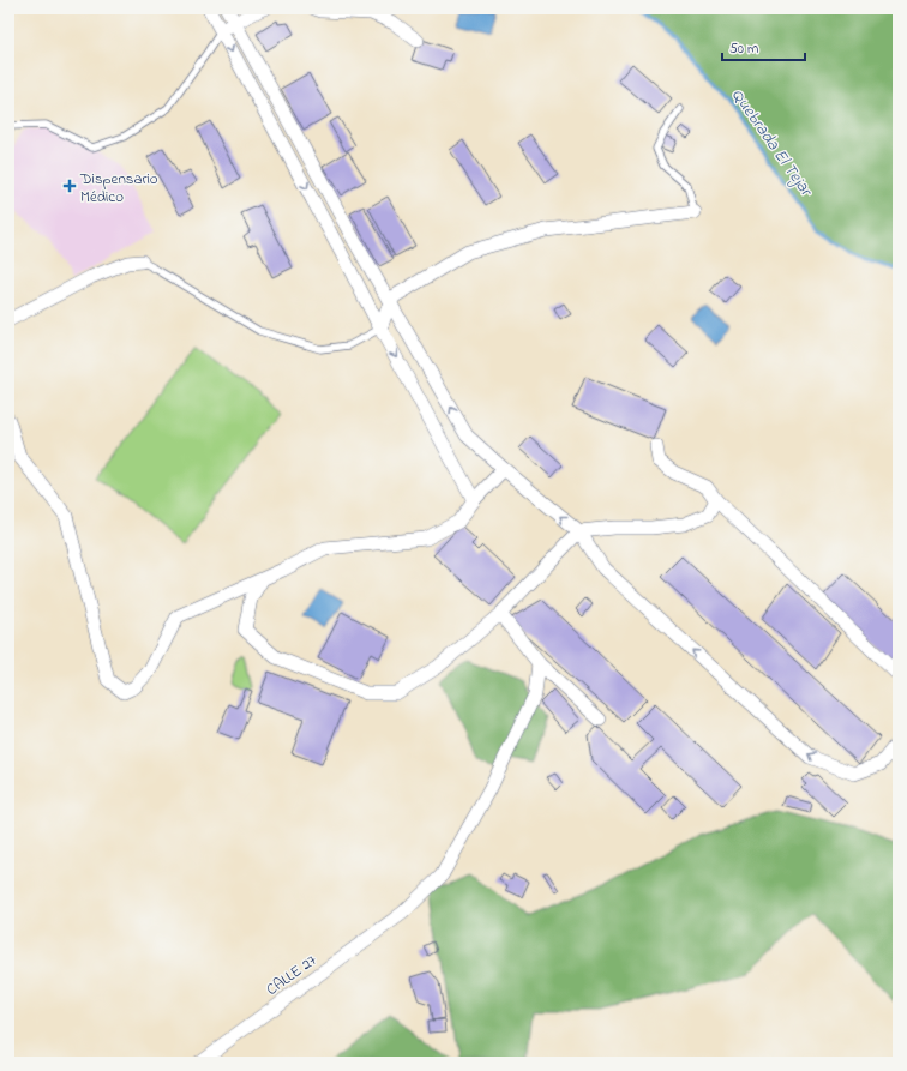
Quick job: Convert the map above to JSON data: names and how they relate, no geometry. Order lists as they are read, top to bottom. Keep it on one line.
{"streets":{"street":["CALLE 27"]},"water":["Quebrada El Tejar"],"places":{"health":["Dispensario Médico"]},"scale_bar":"50 m"}
